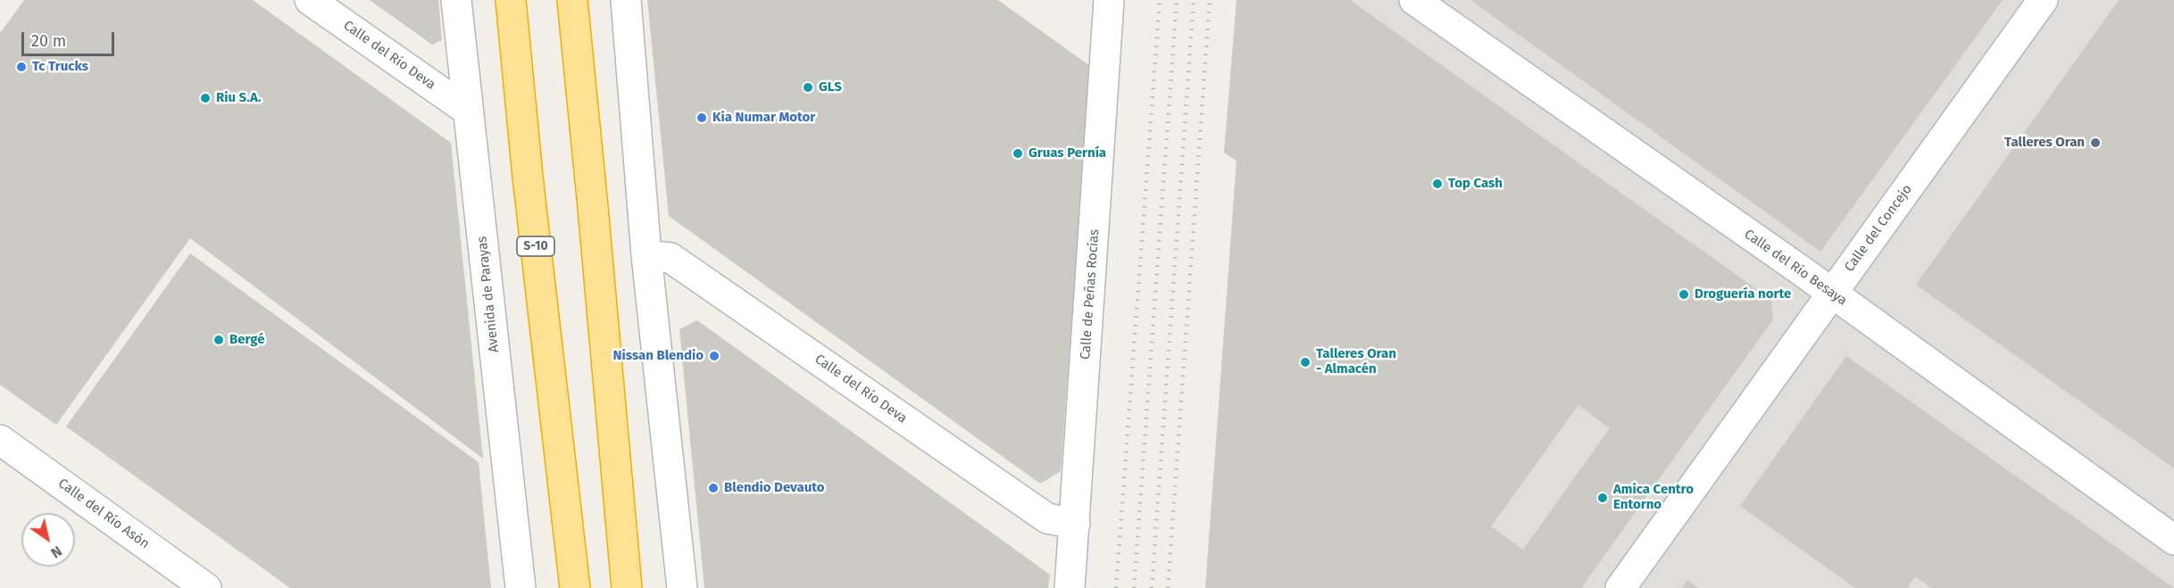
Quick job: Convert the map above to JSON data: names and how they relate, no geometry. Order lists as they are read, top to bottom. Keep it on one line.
{"streets":{"highway":["S-10"],"street":["Calle del Río Deva","Calle del Concejo","Calle del Río Besaya","Avenida de Parayas","Calle de Peñas Rocías","Calle del Río Asón"]},"crossings":[["Calle del Río Deva","Avenida de Parayas"],["Calle del Río Deva","Calle de Peñas Rocías"],["Calle del Concejo","Calle del Río Besaya"]],"places":["Tc Trucks","GLS","Riu S.A.","Kia Numar Motor","Talleres Oran","Gruas Pernía","Top Cash","Droguería norte","Bergé","Nissan Blendio","Talleres Oran - Almacén","Blendio Devauto","Amica Centro Entorno"],"scale_bar":"20 m","north":"bottom right"}
